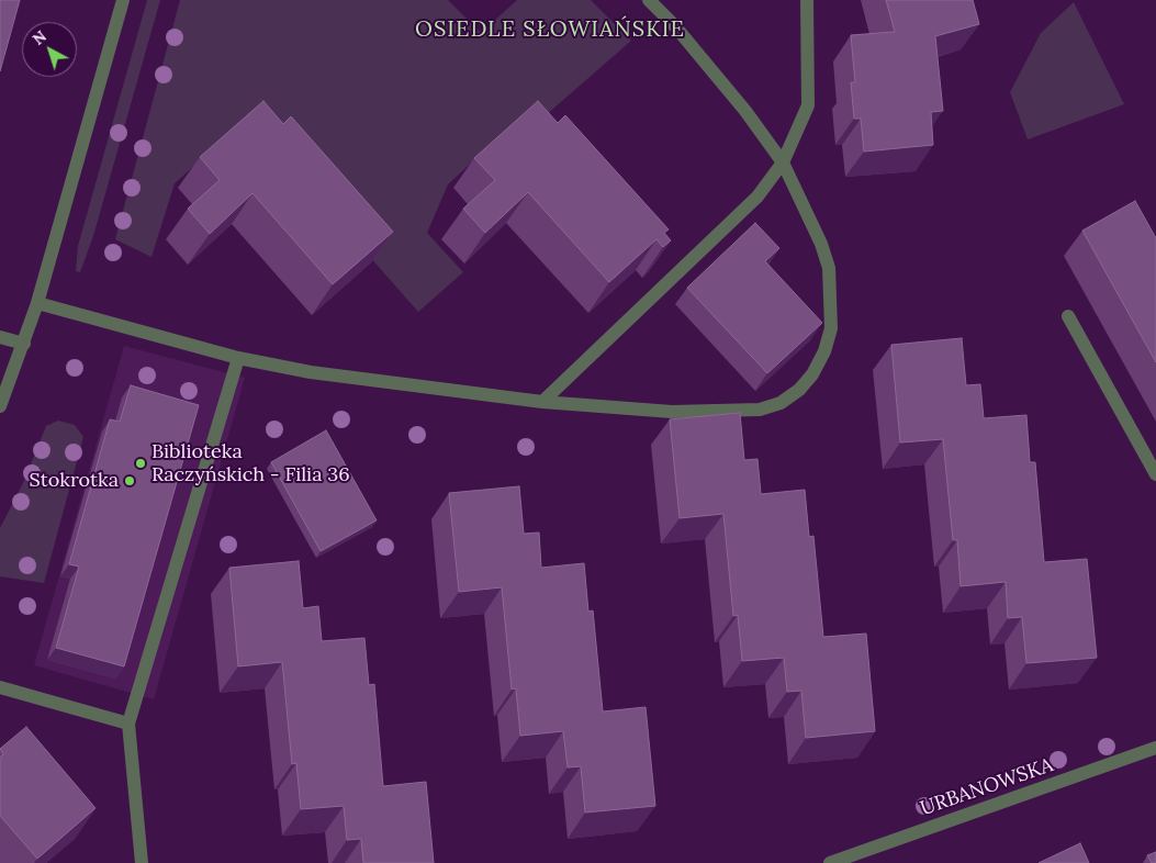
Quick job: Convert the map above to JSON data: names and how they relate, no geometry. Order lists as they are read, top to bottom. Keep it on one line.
{"streets":{"street":["URBANOWSKA"]},"districts":["OSIEDLE SŁOWIAŃSKIE"],"places":["Biblioteka Raczyńskich - Filia 36","Stokrotka"],"north":"top left"}
